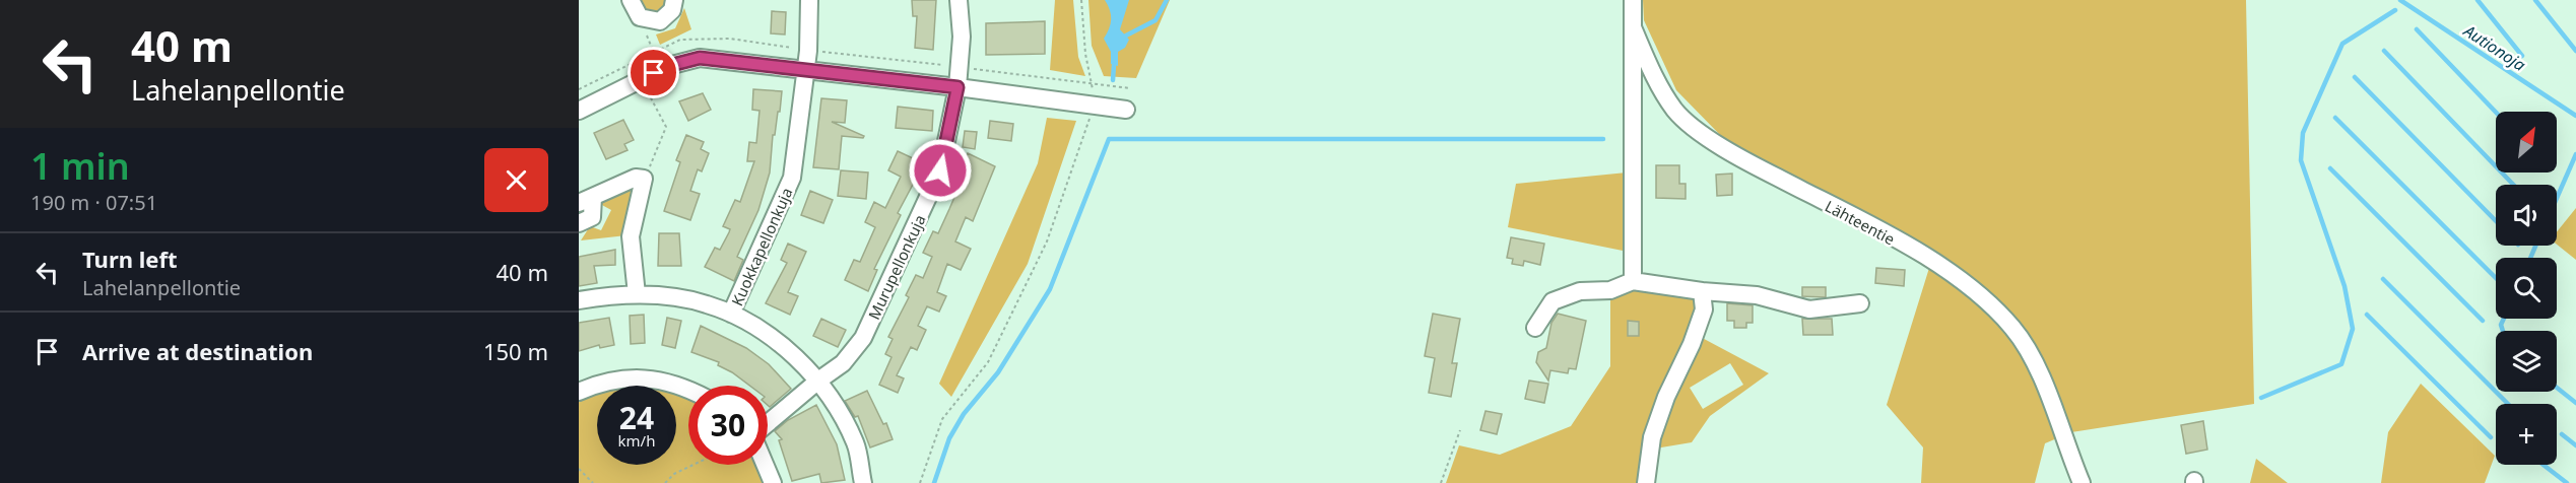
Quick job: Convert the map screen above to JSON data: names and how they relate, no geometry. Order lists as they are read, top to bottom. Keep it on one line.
{"streets":{"street":["Lähteentie","Kuokkapellonkuja","Murupellonkuja"]},"water":["Autionoja"],"north":"top right","page":{"turn":["40 m","Lahelanpellontie"],"map_buttons":"+","heading":["1 min","190 m · 07:51"],"list":[{"name":"Turn left","note":"Lahelanpellontie","value":"40 m"},{"name":"Arrive at destination","value":"150 m"}],"speed":"24 km/h","limit":"30"}}
